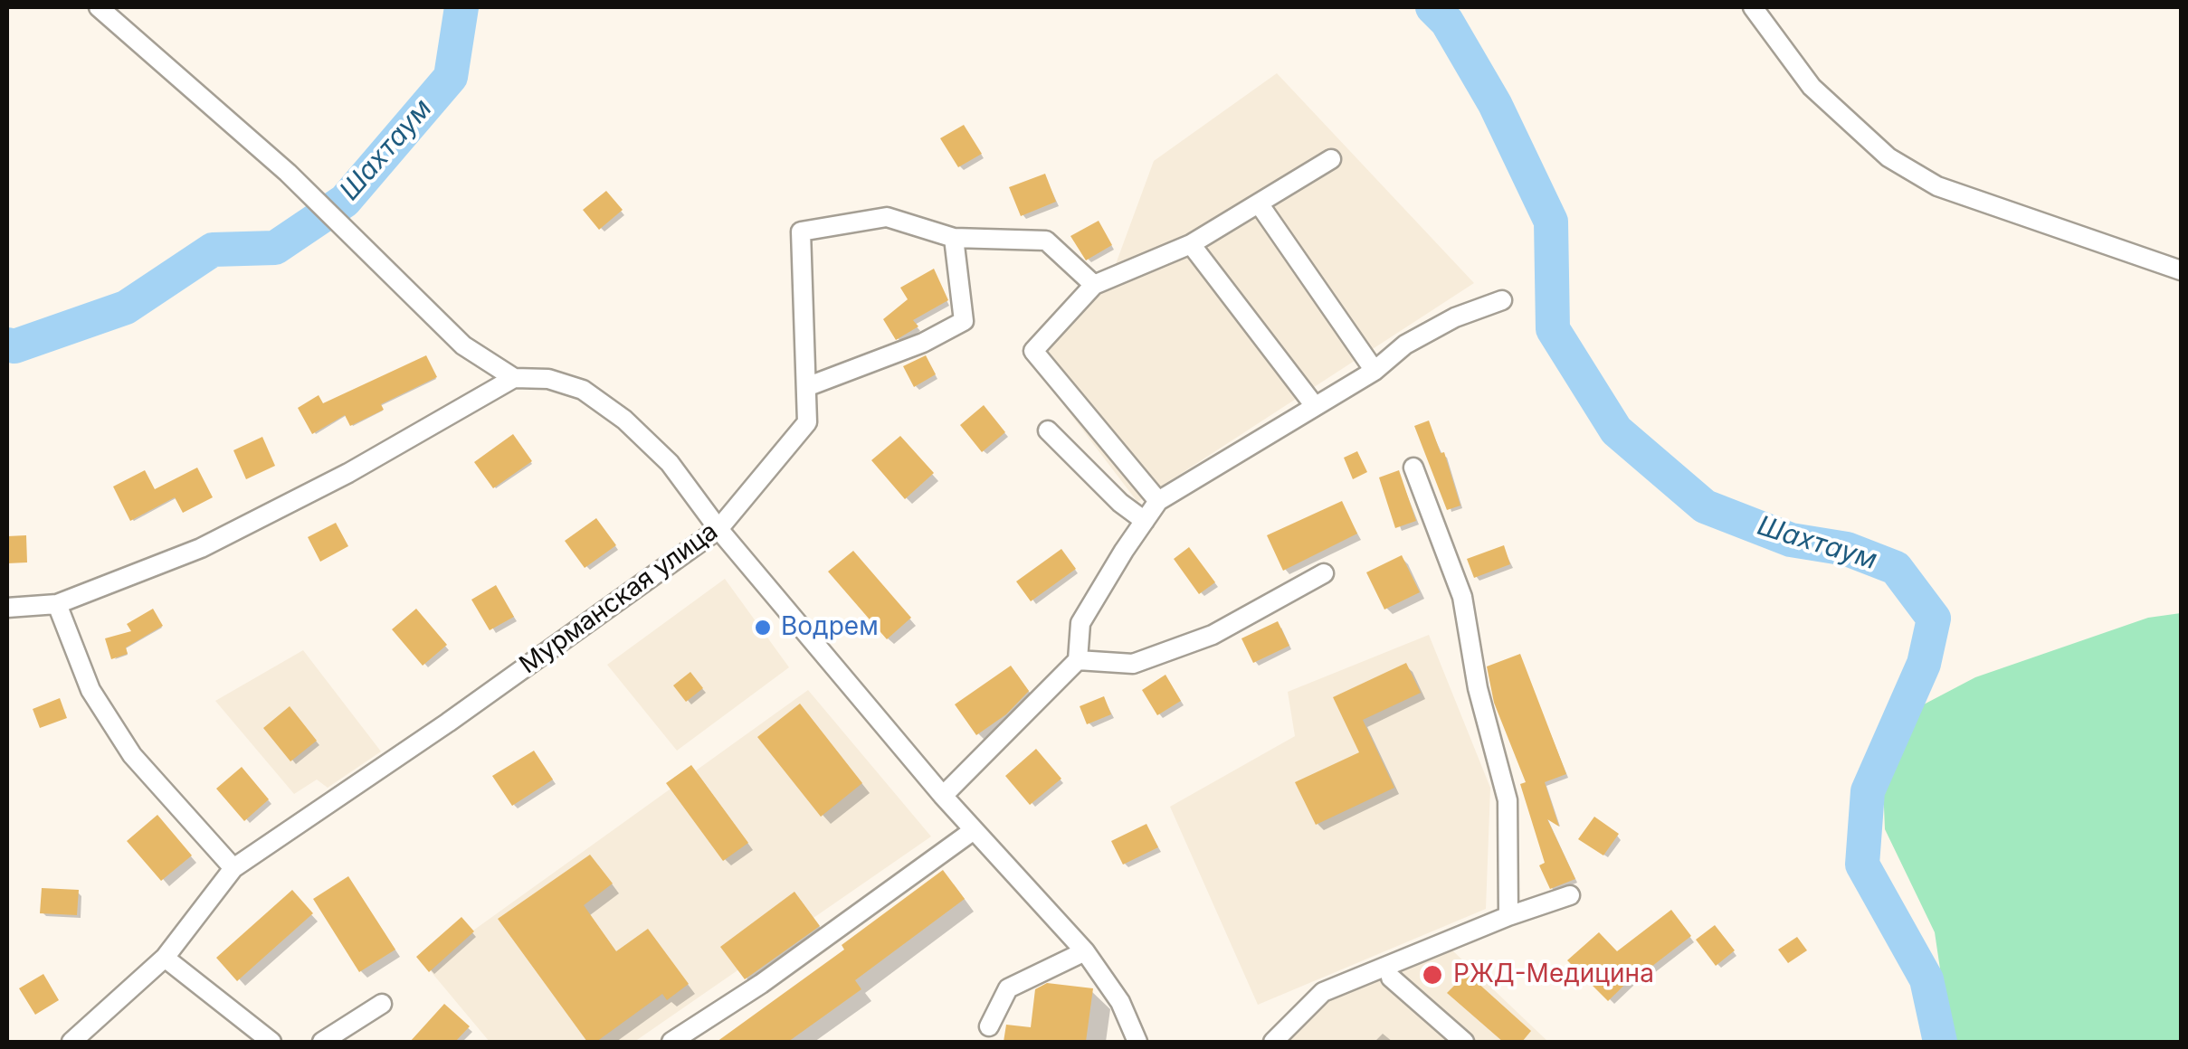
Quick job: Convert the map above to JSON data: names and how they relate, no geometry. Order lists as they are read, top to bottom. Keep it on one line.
{"streets":{"street":["Мурманская улица"]},"water":["Шахтаум"],"places":["Водрем","РЖД-Медицина"]}
